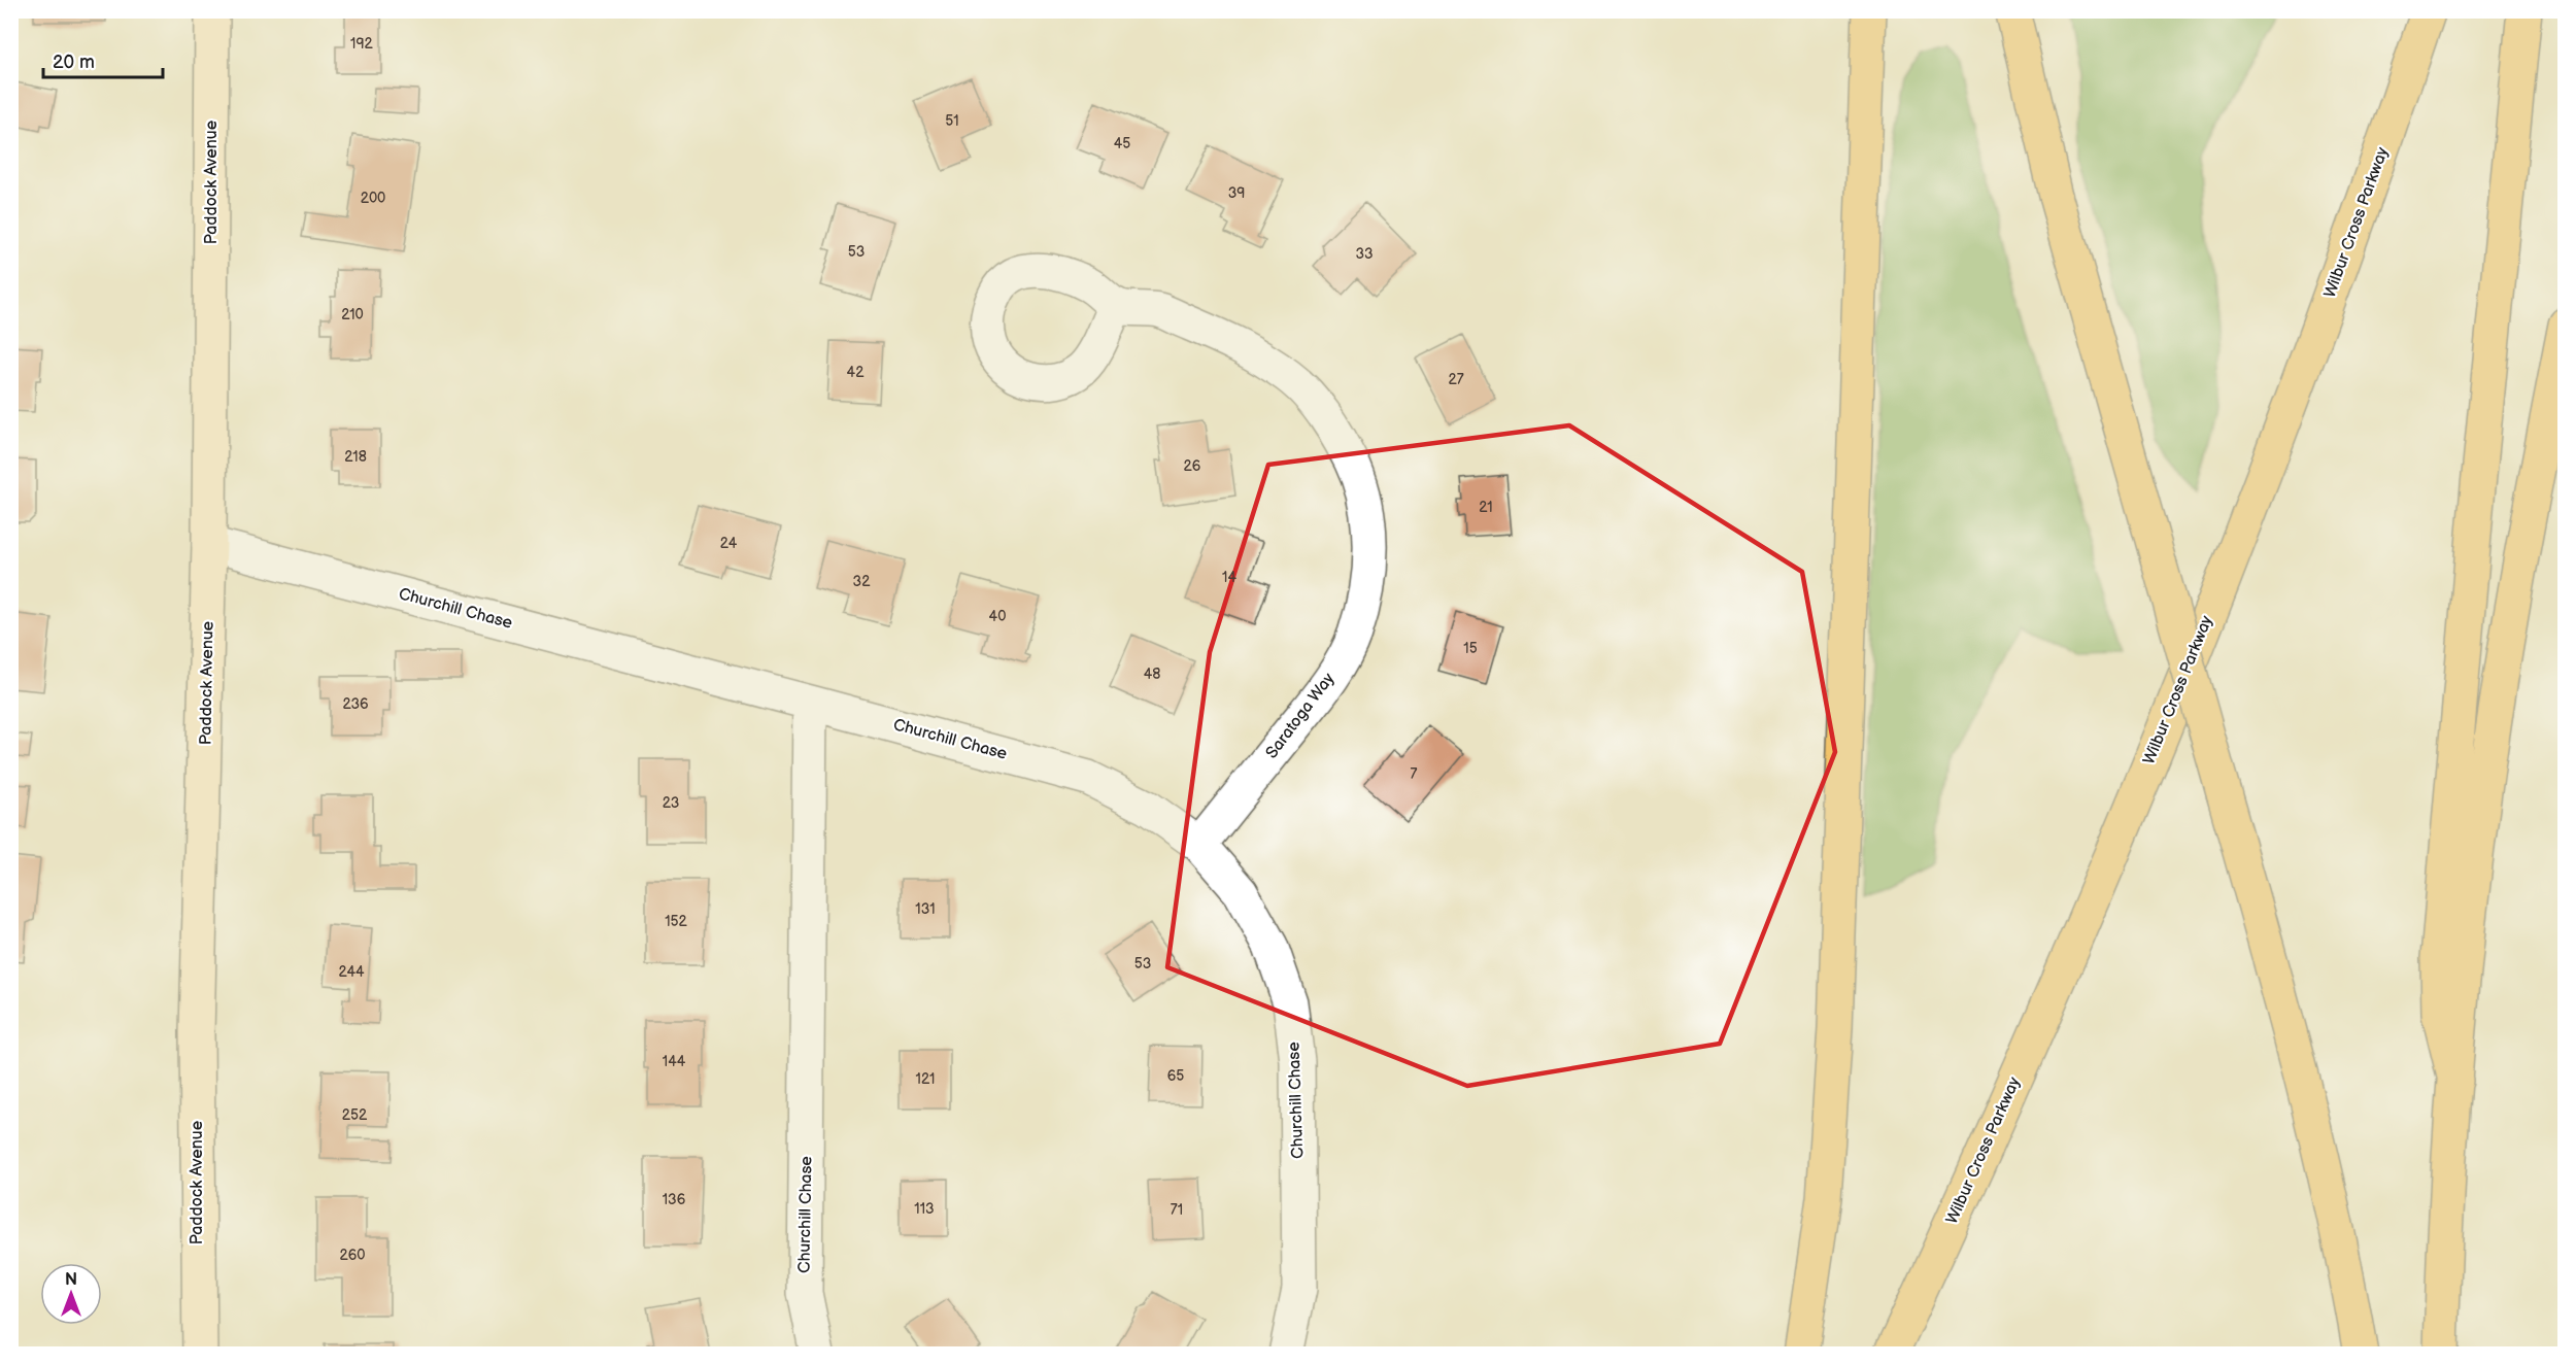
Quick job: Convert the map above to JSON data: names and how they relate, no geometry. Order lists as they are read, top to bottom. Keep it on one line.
{"streets":{"highway":["Wilbur Cross Parkway"],"main road":["Paddock Avenue"],"street":["Churchill Chase","Saratoga Way"]},"crossings":[["Paddock Avenue","Churchill Chase"],["Churchill Chase","Saratoga Way"]],"house_numbers":["192","51","45","39","200","53","33","210","42","27","218","26","21","24","14","32","40","15","48","236","7","23","131","152","53","244","144","65","121","252","136","113","71","260"],"scale_bar":"20 m","north":"top"}
